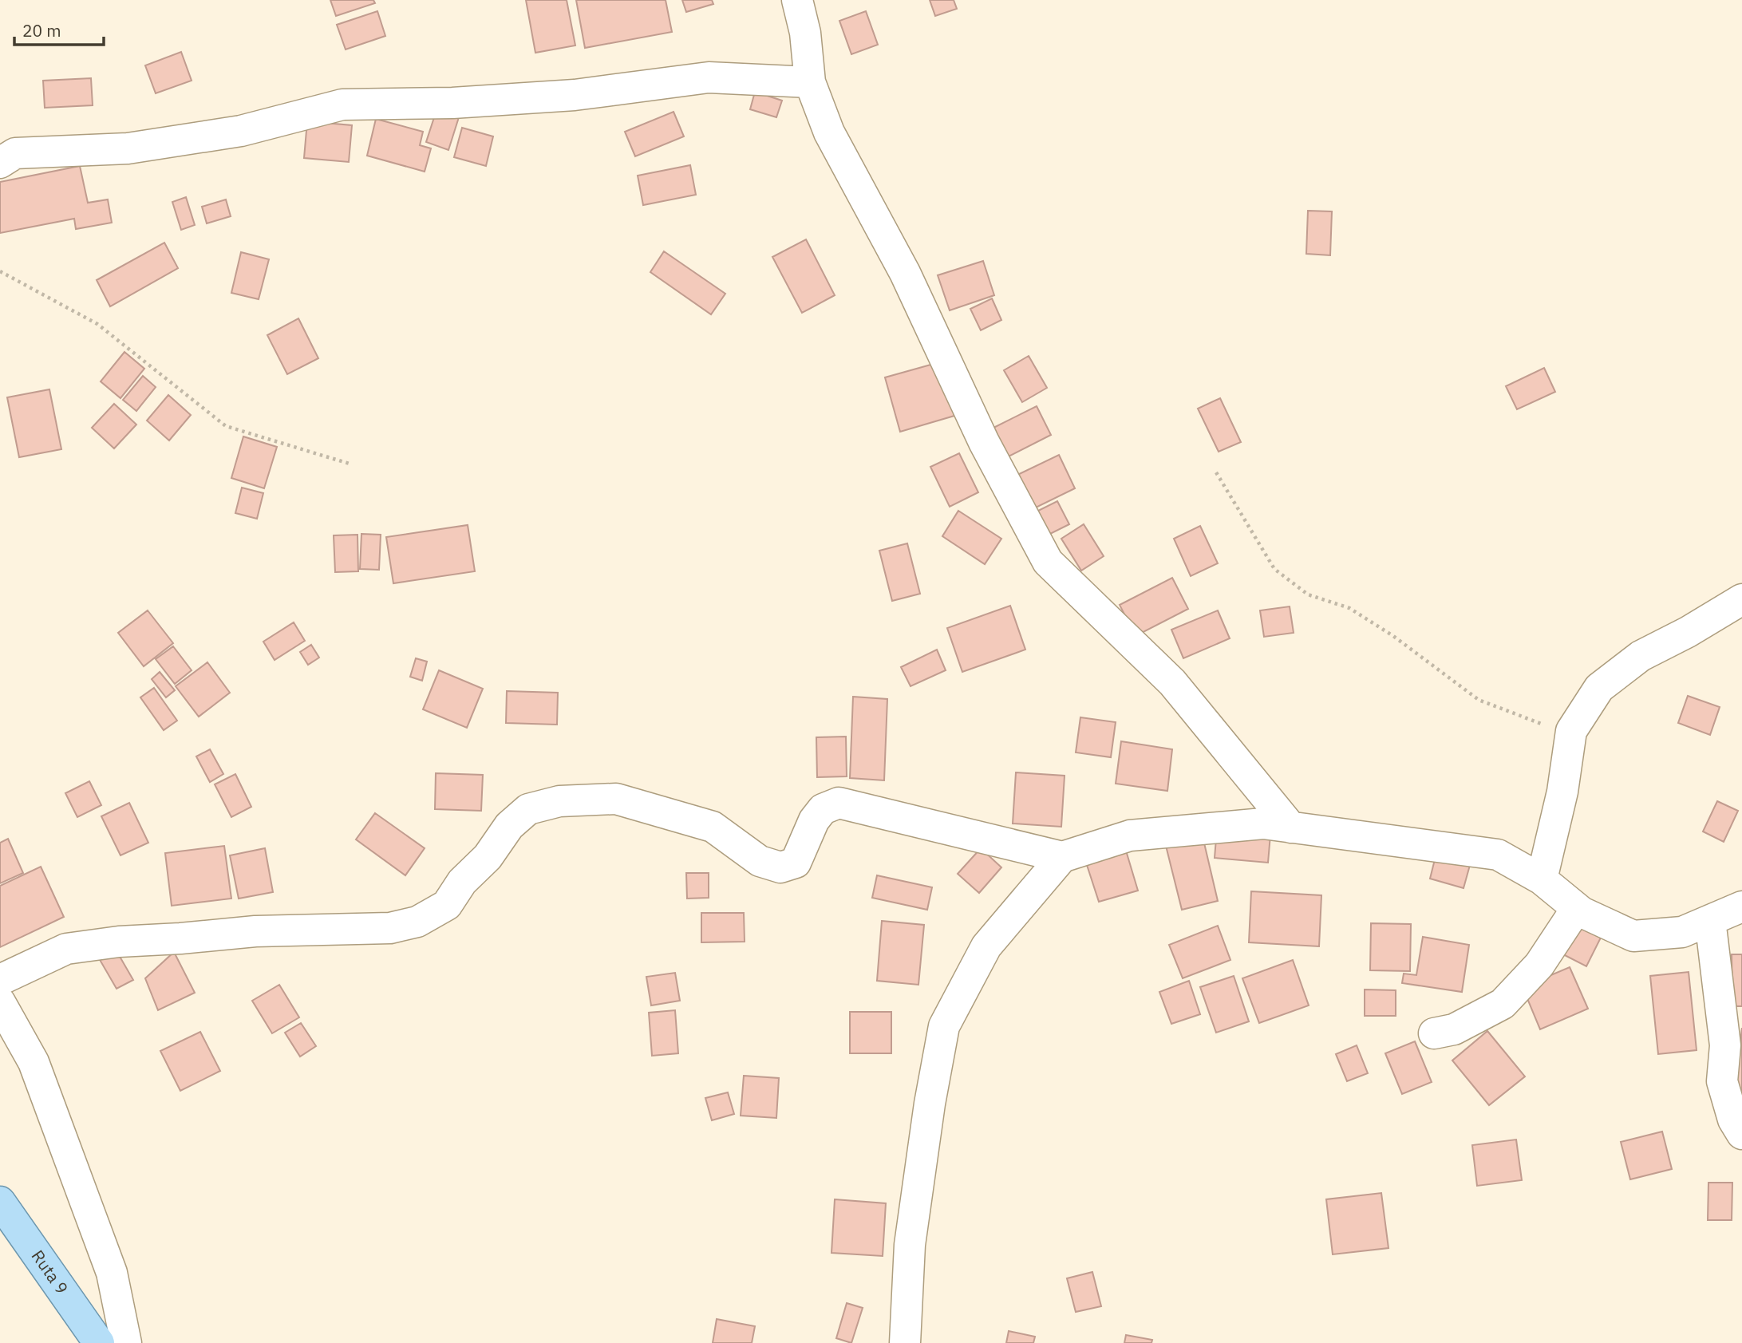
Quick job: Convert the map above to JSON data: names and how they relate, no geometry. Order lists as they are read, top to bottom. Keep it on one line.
{"streets":{"main road":["Ruta 9"]},"scale_bar":"20 m"}
